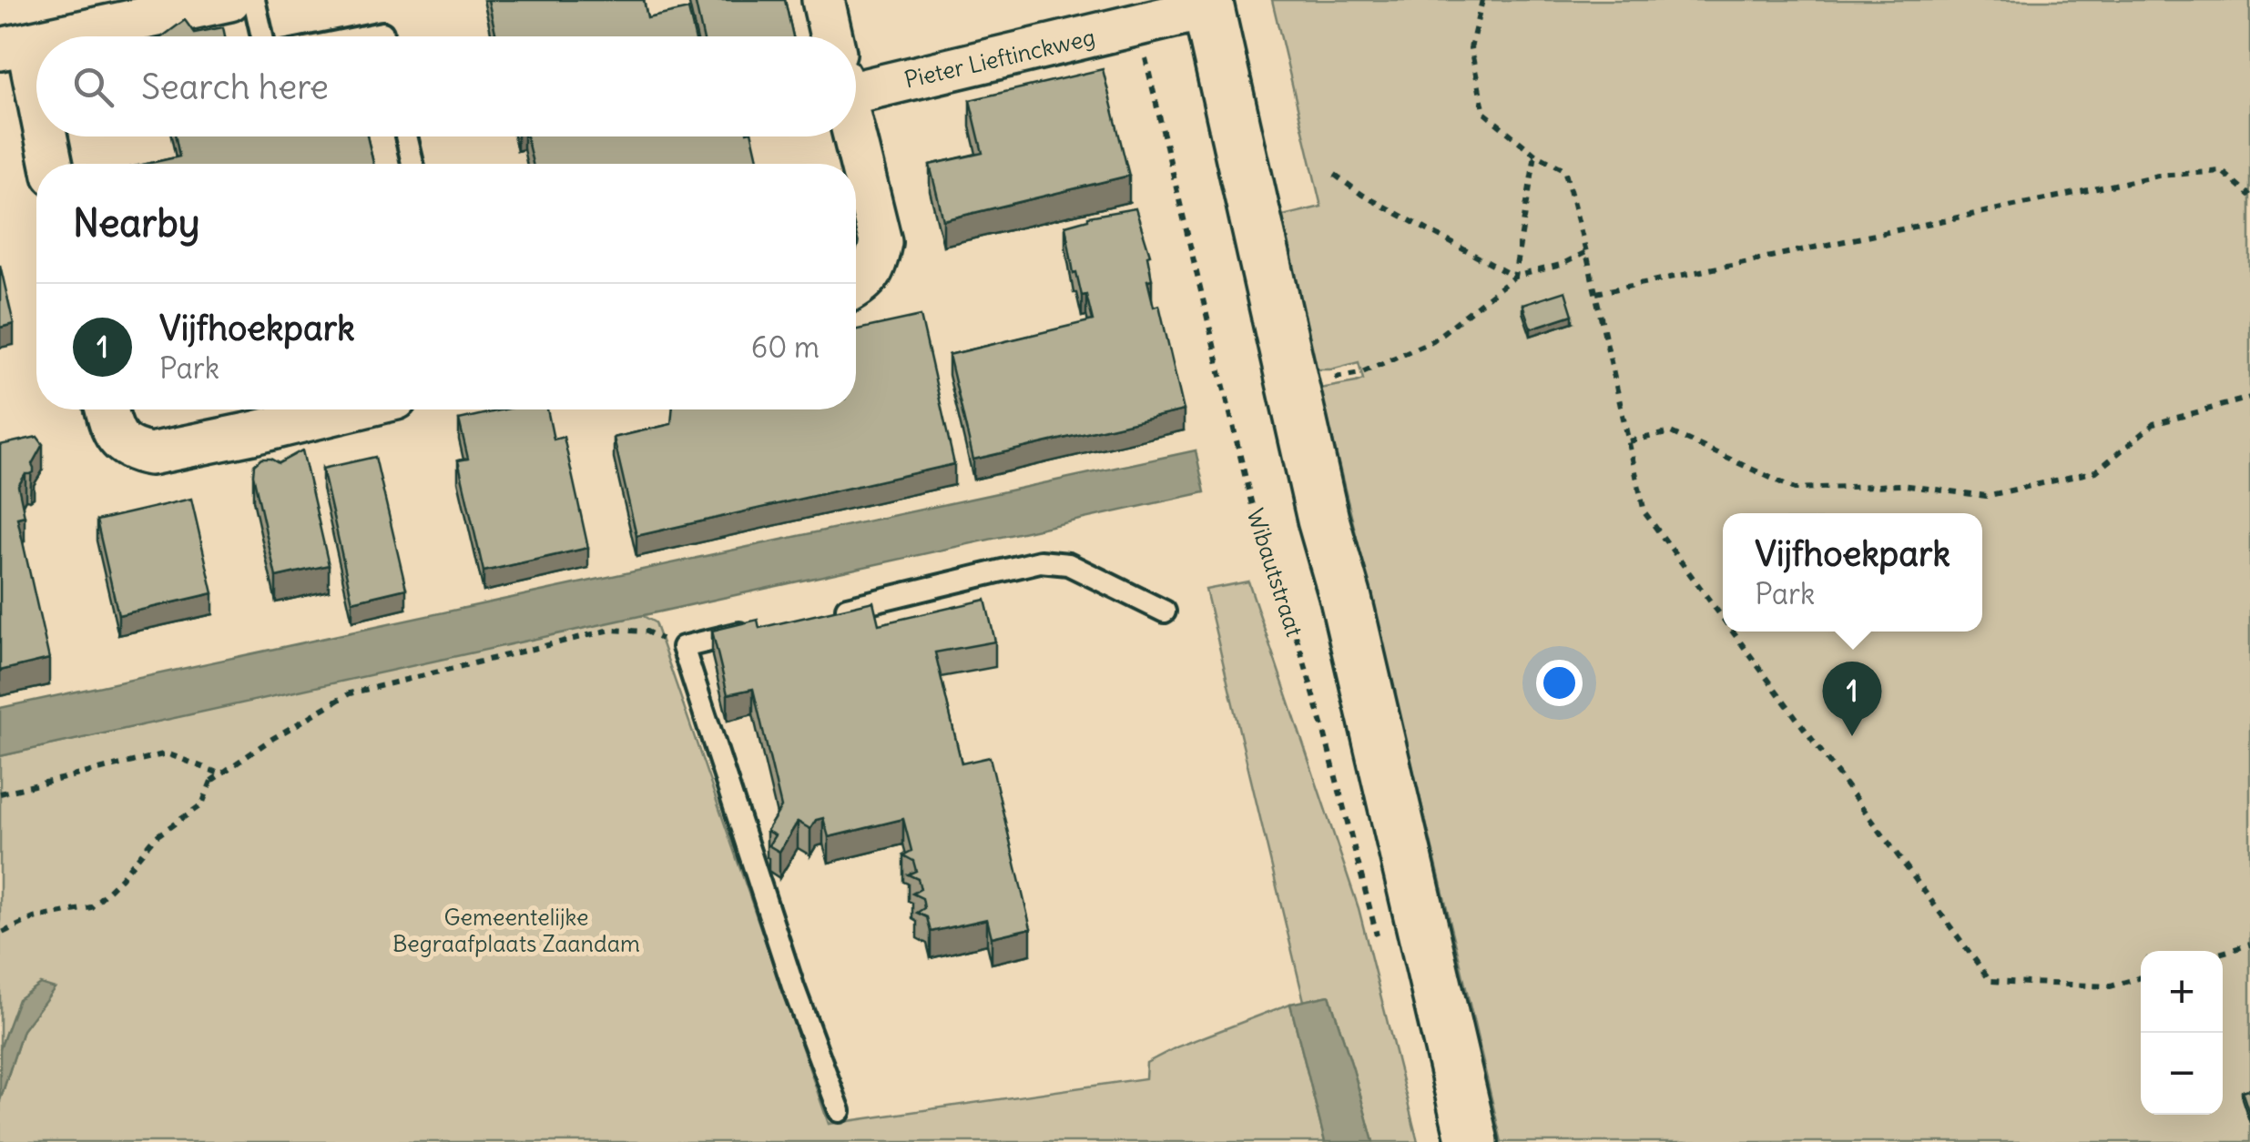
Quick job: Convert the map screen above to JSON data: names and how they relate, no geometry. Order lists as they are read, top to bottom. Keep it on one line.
{"streets":{"street":["Pieter Lieftinckweg"],"path":["Wibautstraat"]},"crossings":[["Pieter Lieftinckweg","Wibautstraat"]],"parks":["Gemeentelijke Begraafplaats Zaandam"],"page":{"search":"Search here","heading":"Nearby","list":[{"mark":"1","name":"Vijfhoekpark","note":"Park","value":"60 m"}],"popup":["Vijfhoekpark","Park"],"pins":"1","map_buttons":["+","−"]}}
